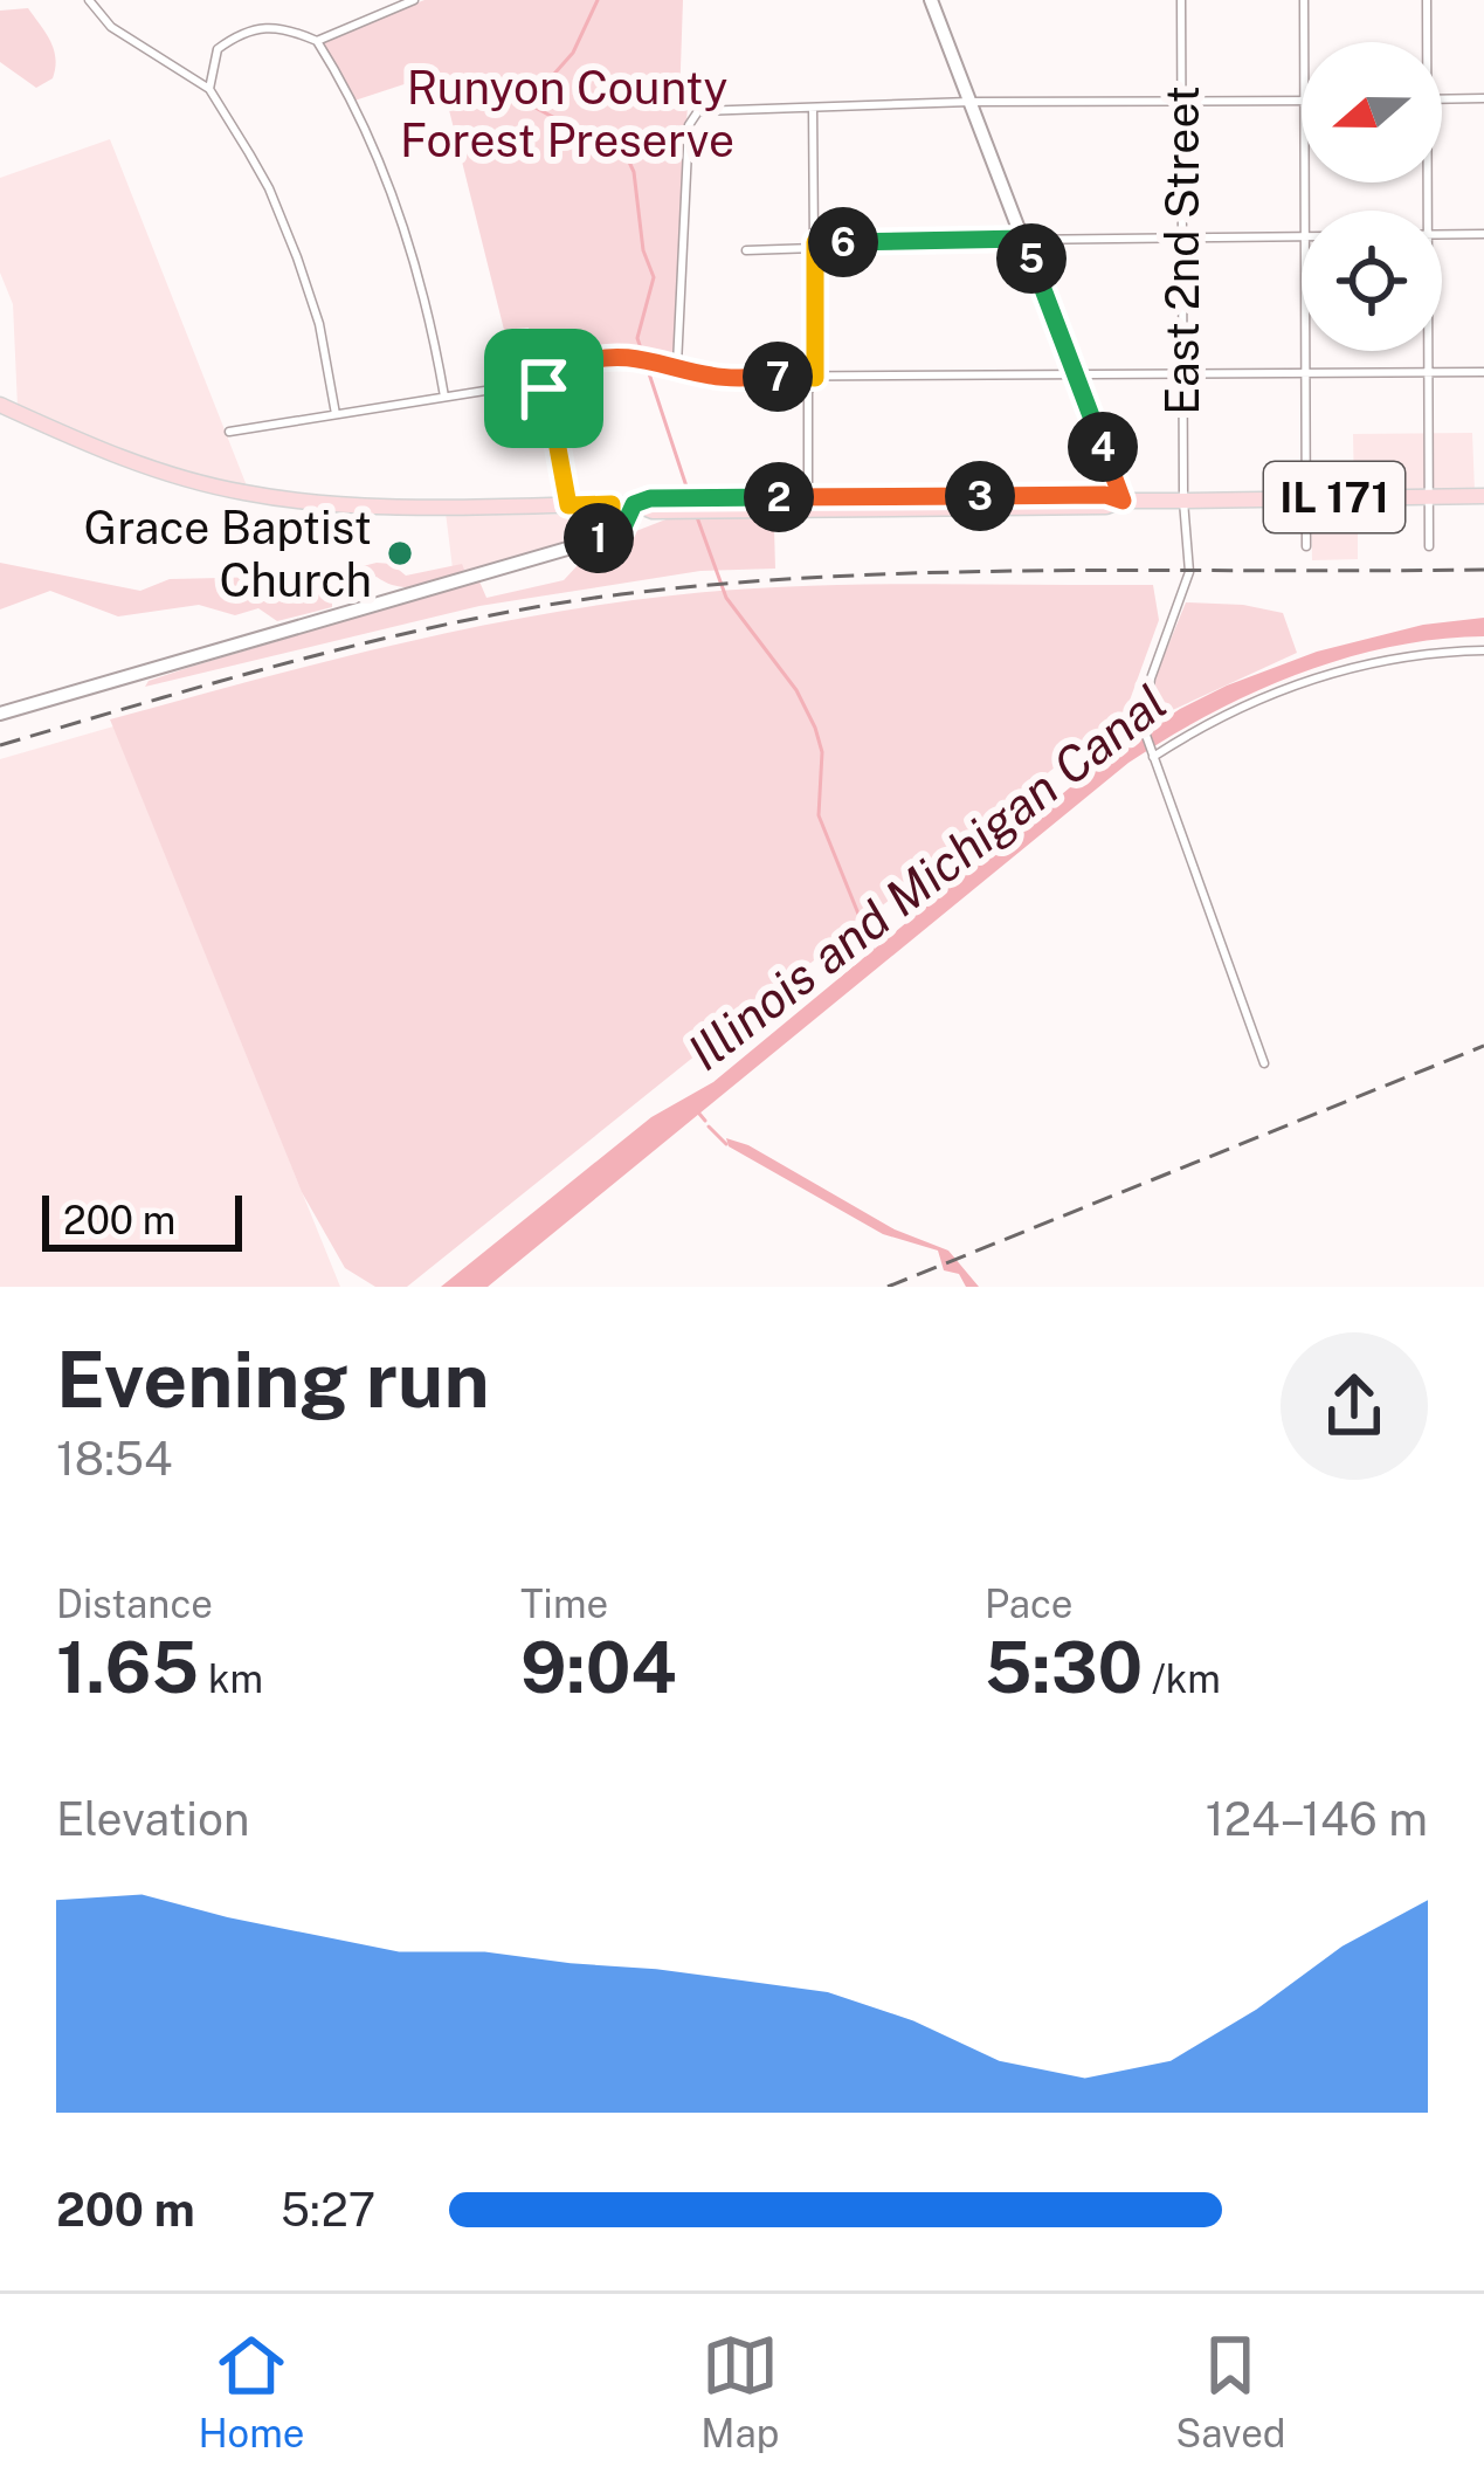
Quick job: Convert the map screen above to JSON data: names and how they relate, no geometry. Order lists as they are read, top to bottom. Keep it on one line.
{"streets":{"main road":["IL 171"],"street":["East 2nd Street"]},"crossings":[["East 2nd Street","IL 171"]],"water":["Illinois and Michigan Canal"],"parks":["Runyon County Forest Preserve"],"places":["Grace Baptist Church"],"scale_bar":"200 m","north":"left","page":{"pins":["6","5","7","4","3","2","1"],"scale":"200 m","heading":["Evening run","18:54"],"stats":[["Distance","1.65 km"],["Time","9:04"],["Pace","5:30 /km"]],"chart":["Elevation","124–146 m"],"list":[{"name":"200 m","note":"5:27"}],"tabs":["Home","Map","Saved"]}}
